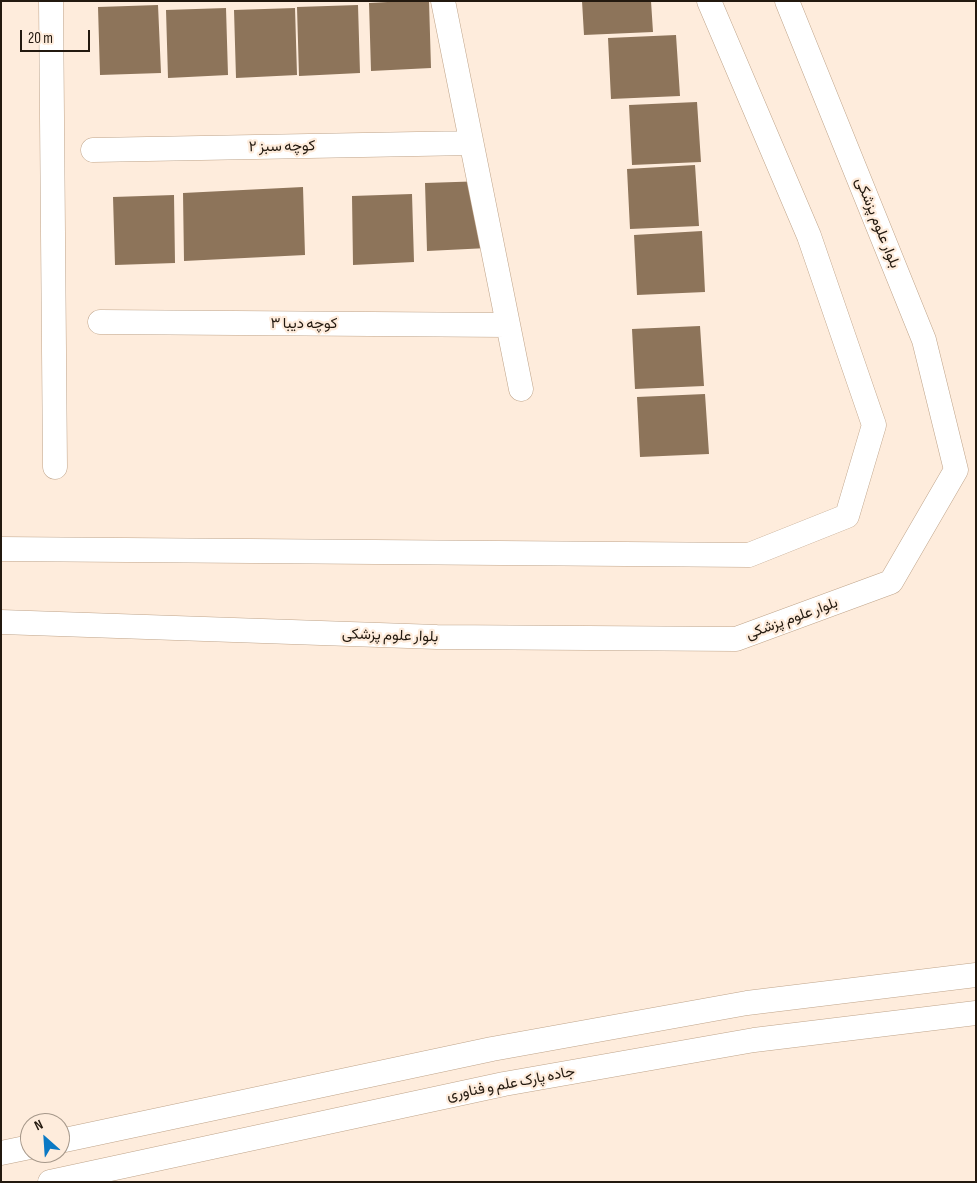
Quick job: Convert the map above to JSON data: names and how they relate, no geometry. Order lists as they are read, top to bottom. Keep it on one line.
{"streets":{"street":["کوچه سبز ۲","بلوار علوم پزشکی","کوچه دیبا ۳","جاده پارک علم و فناوری"]},"scale_bar":"20 m","north":"top left"}
